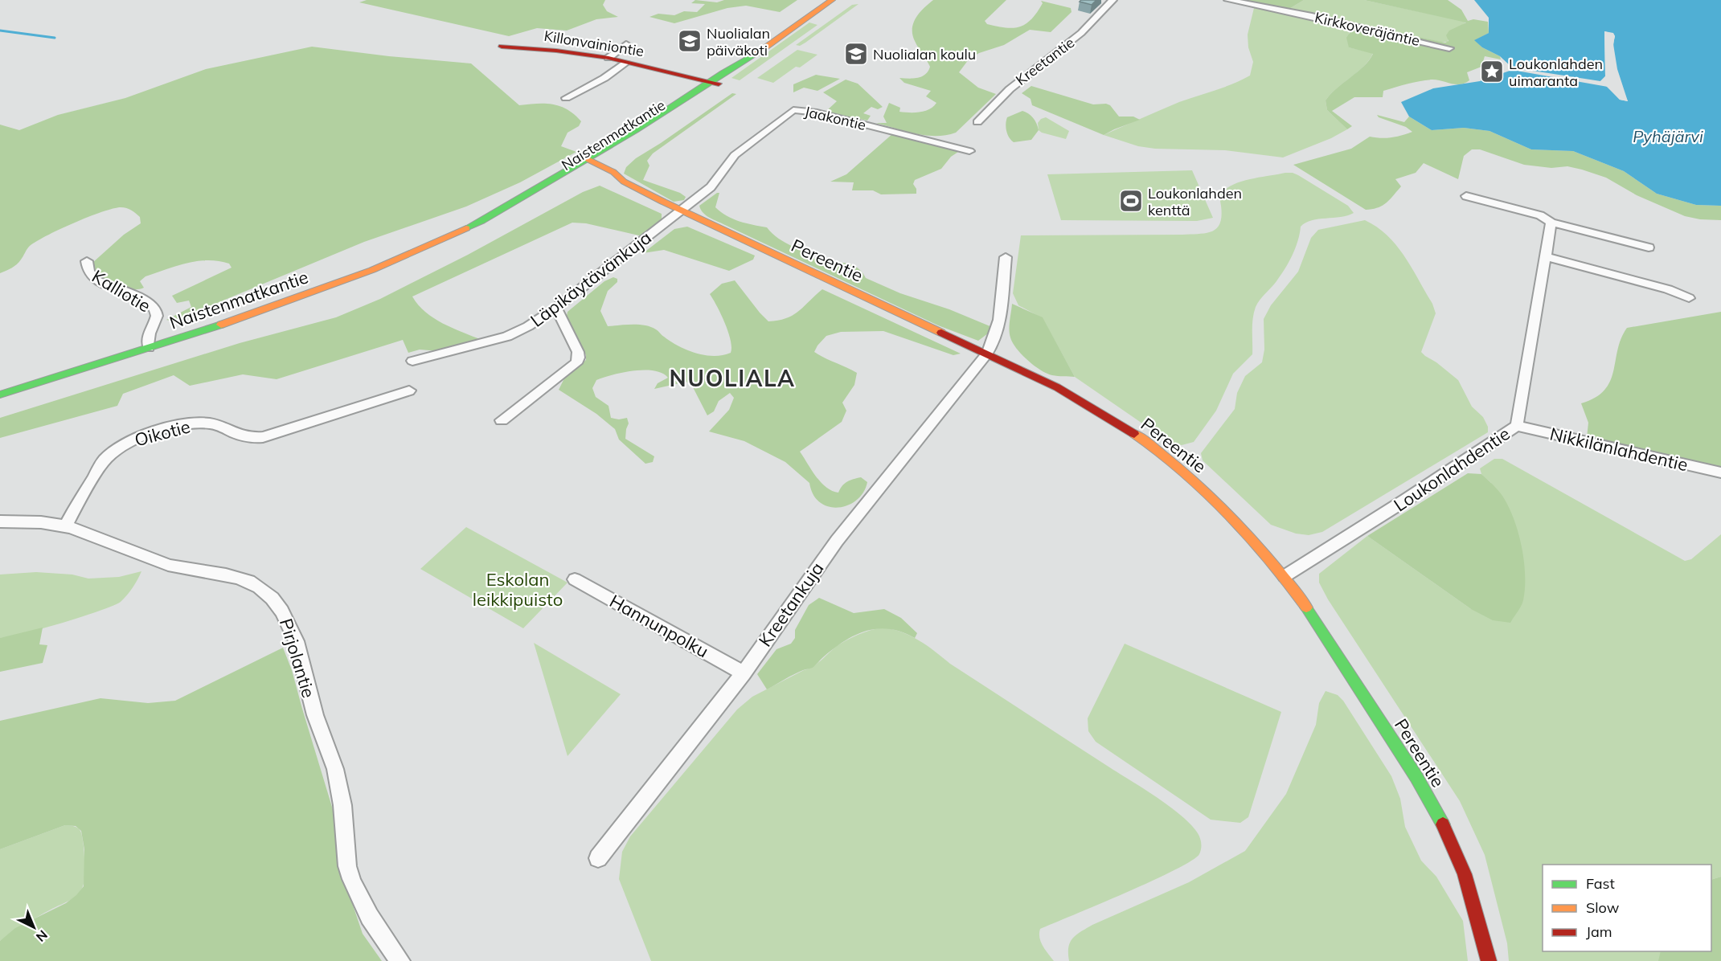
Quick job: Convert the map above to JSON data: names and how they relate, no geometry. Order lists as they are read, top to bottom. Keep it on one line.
{"streets":{"street":["Kirkkoveräjäntie","Killonvainiontie","Kreetantie","Jaakontie","Naistenmatkantie","Pereentie","Läpikäytävänkuja","Kalliotie","Oikotie","Nikkilänlahdentie","Loukonlahdentie","Kreetankuja","Hannunpolku","Pirjolantie"]},"crossings":[["Killonvainiontie","Naistenmatkantie"],["Jaakontie","Pereentie"],["Jaakontie","Läpikäytävänkuja"],["Naistenmatkantie","Pereentie"],["Naistenmatkantie","Kalliotie"],["Pereentie","Läpikäytävänkuja"],["Pereentie","Loukonlahdentie"],["Pereentie","Kreetankuja"],["Oikotie","Pirjolantie"],["Nikkilänlahdentie","Loukonlahdentie"],["Kreetankuja","Hannunpolku"]],"districts":["NUOLIALA"],"water":["Pyhäjärvi"],"parks":["Eskolan leikkipuisto"],"places":{"school or university":["Nuolialan päiväkoti","Nuolialan koulu"],"place":["Loukonlahden uimaranta"],"sports":["Loukonlahden kenttä"]},"legend":["Fast","Slow","Jam"],"north":"bottom right"}
